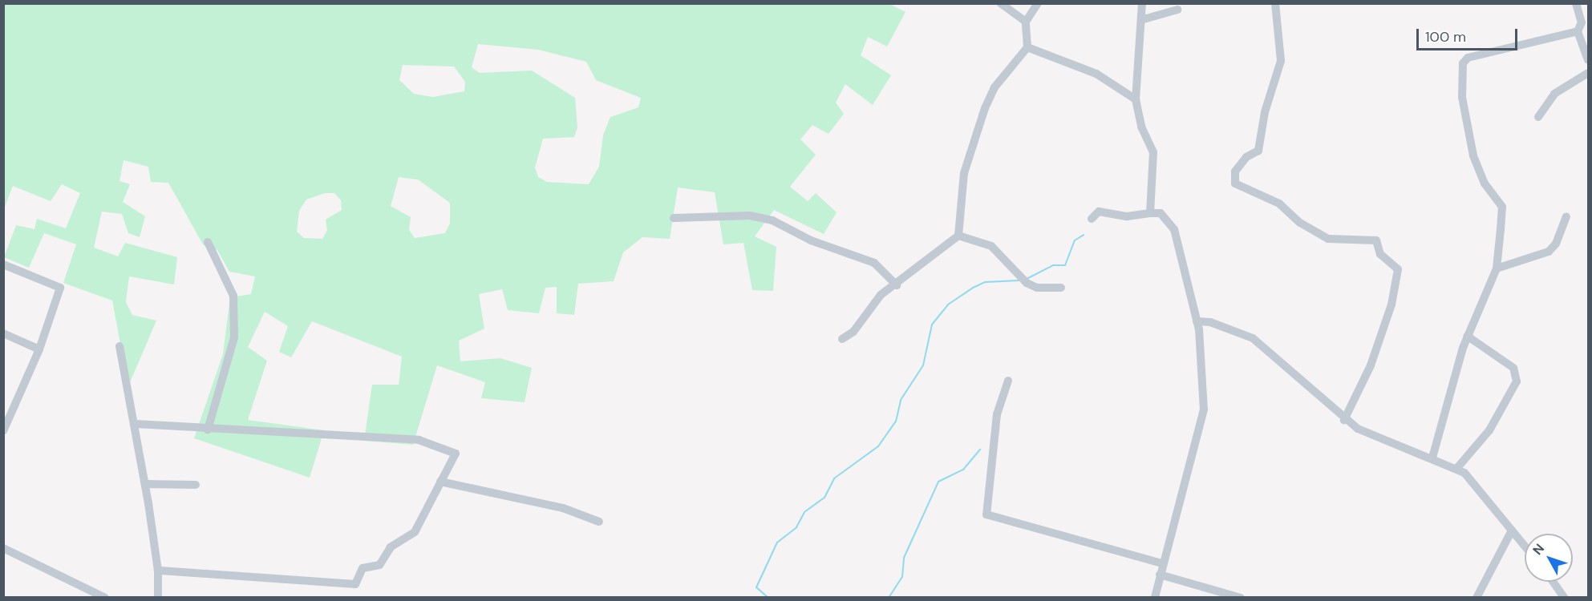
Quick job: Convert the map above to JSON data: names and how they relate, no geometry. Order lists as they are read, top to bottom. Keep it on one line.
{"scale_bar":"100 m","north":"top left"}
